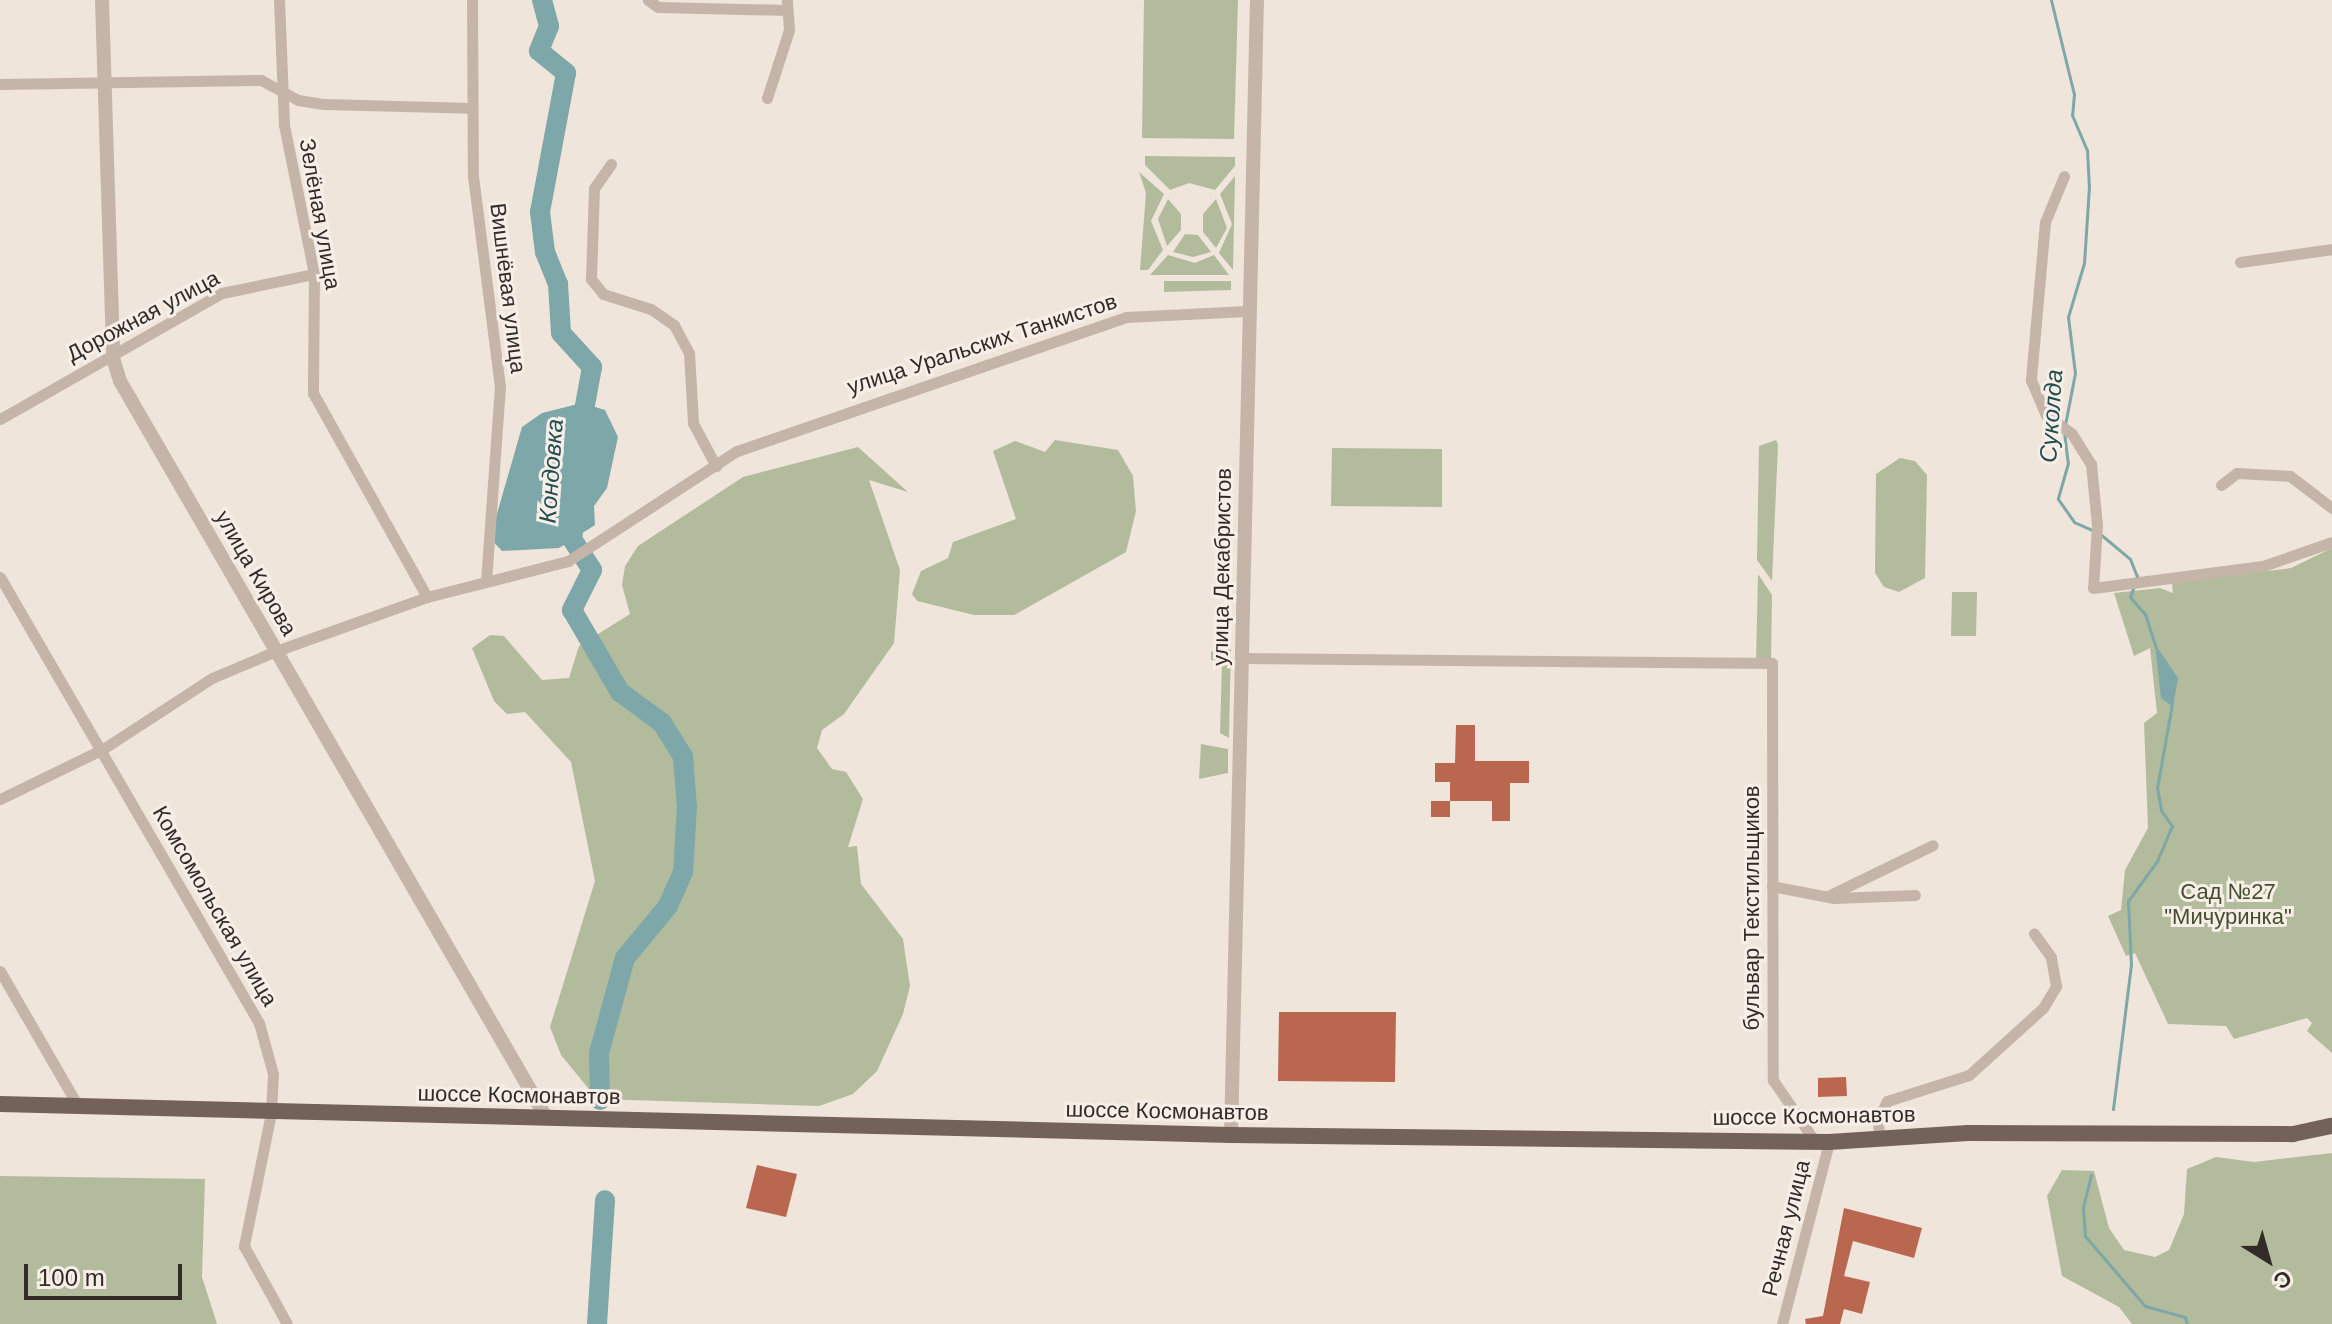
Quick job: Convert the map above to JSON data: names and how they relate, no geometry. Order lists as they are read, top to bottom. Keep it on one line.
{"streets":{"main road":["шоссе Космонавтов"],"street":["Зелёная улица","Вишнёвая улица","Дорожная улица","улица Уральских Танкистов","улица Декабристов","улица Кирова","Комсомольская улица","бульвар Текстильщиков","Речная улица"]},"crossings":[["Зелёная улица","Дорожная улица"],["Зелёная улица","улица Уральских Танкистов"],["Вишнёвая улица","улица Уральских Танкистов"],["Дорожная улица","улица Кирова"],["улица Уральских Танкистов","улица Декабристов"],["улица Уральских Танкистов","улица Кирова"],["улица Уральских Танкистов","Комсомольская улица"],["улица Декабристов","бульвар Текстильщиков"],["улица Декабристов","шоссе Космонавтов"],["улица Кирова","шоссе Космонавтов"],["Комсомольская улица","шоссе Космонавтов"],["бульвар Текстильщиков","шоссе Космонавтов"],["бульвар Текстильщиков","Речная улица"],["шоссе Космонавтов","Речная улица"]],"water":["Суколда","Кондовка"],"parks":["Сад №27 \"Мичуринка\""],"scale_bar":"100 m","north":"bottom right"}
